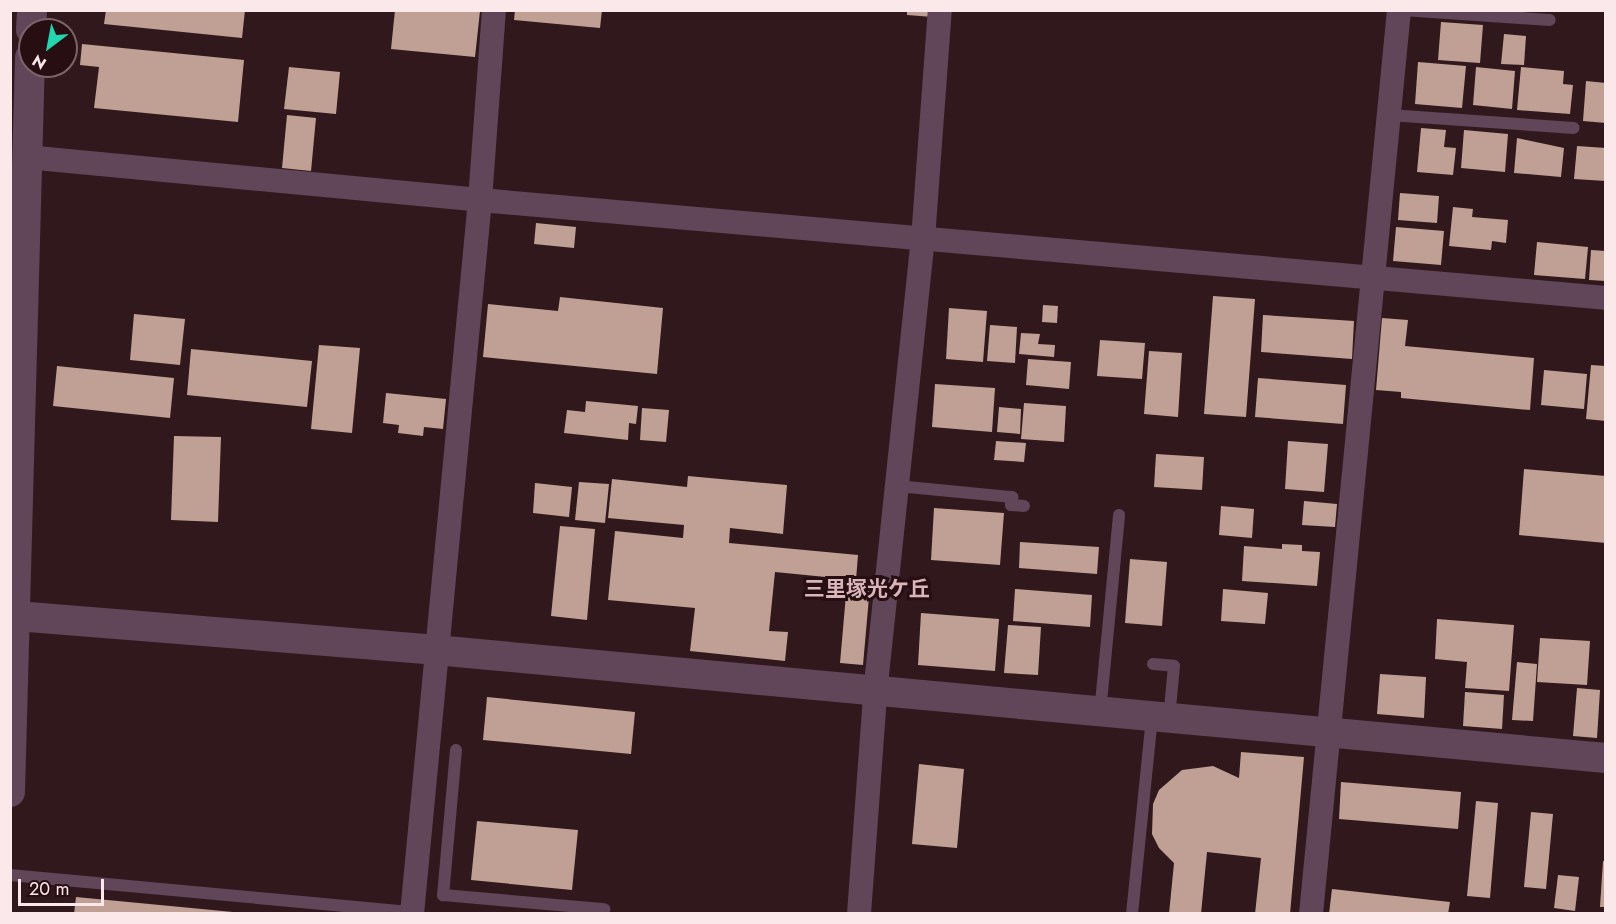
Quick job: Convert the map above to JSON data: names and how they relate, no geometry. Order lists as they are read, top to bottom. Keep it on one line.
{"districts":["三里塚光ケ丘"],"scale_bar":"20 m","north":"bottom left"}
